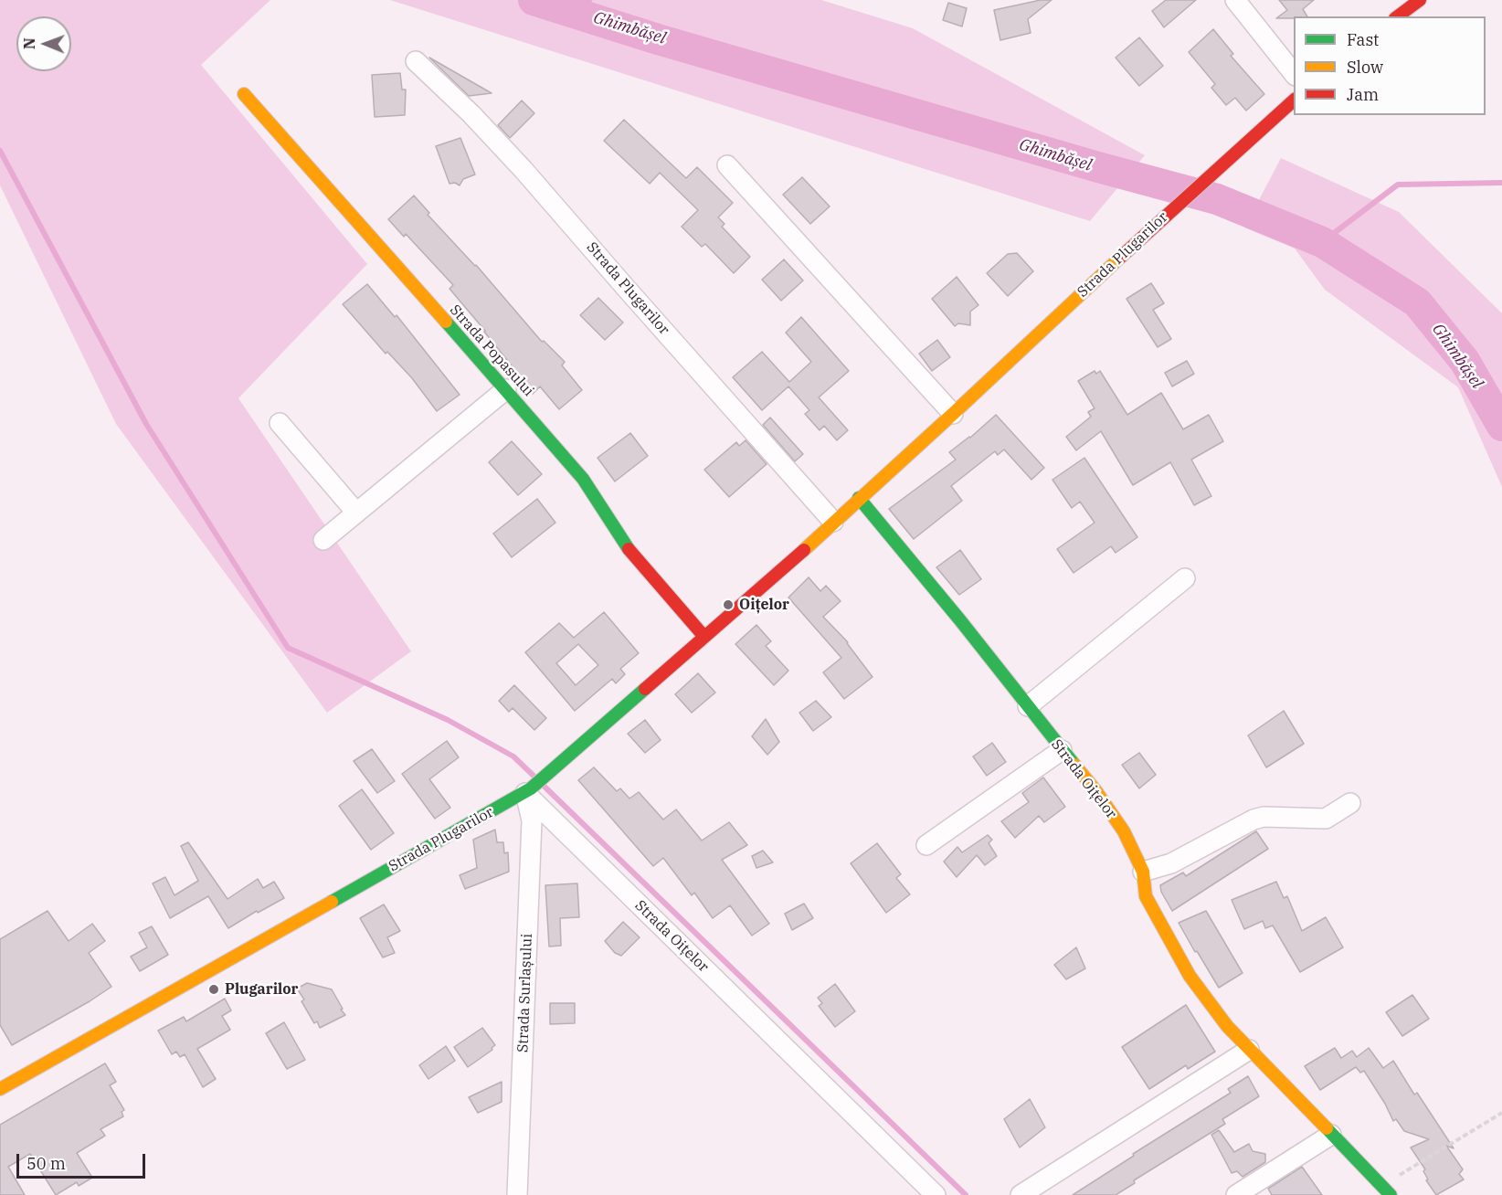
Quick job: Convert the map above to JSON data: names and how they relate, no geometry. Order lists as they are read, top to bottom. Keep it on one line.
{"streets":{"street":["Strada Plugarilor","Strada Popasului","Strada Oițelor","Strada Surlașului"]},"crossings":[["Strada Plugarilor","Strada Popasului"],["Strada Plugarilor","Strada Oițelor"],["Strada Plugarilor","Strada Surlașului"],["Strada Oițelor","Strada Surlașului"]],"water":["Ghimbășel"],"places":["Oițelor","Plugarilor"],"legend":["Fast","Slow","Jam"],"scale_bar":"50 m","north":"left"}
